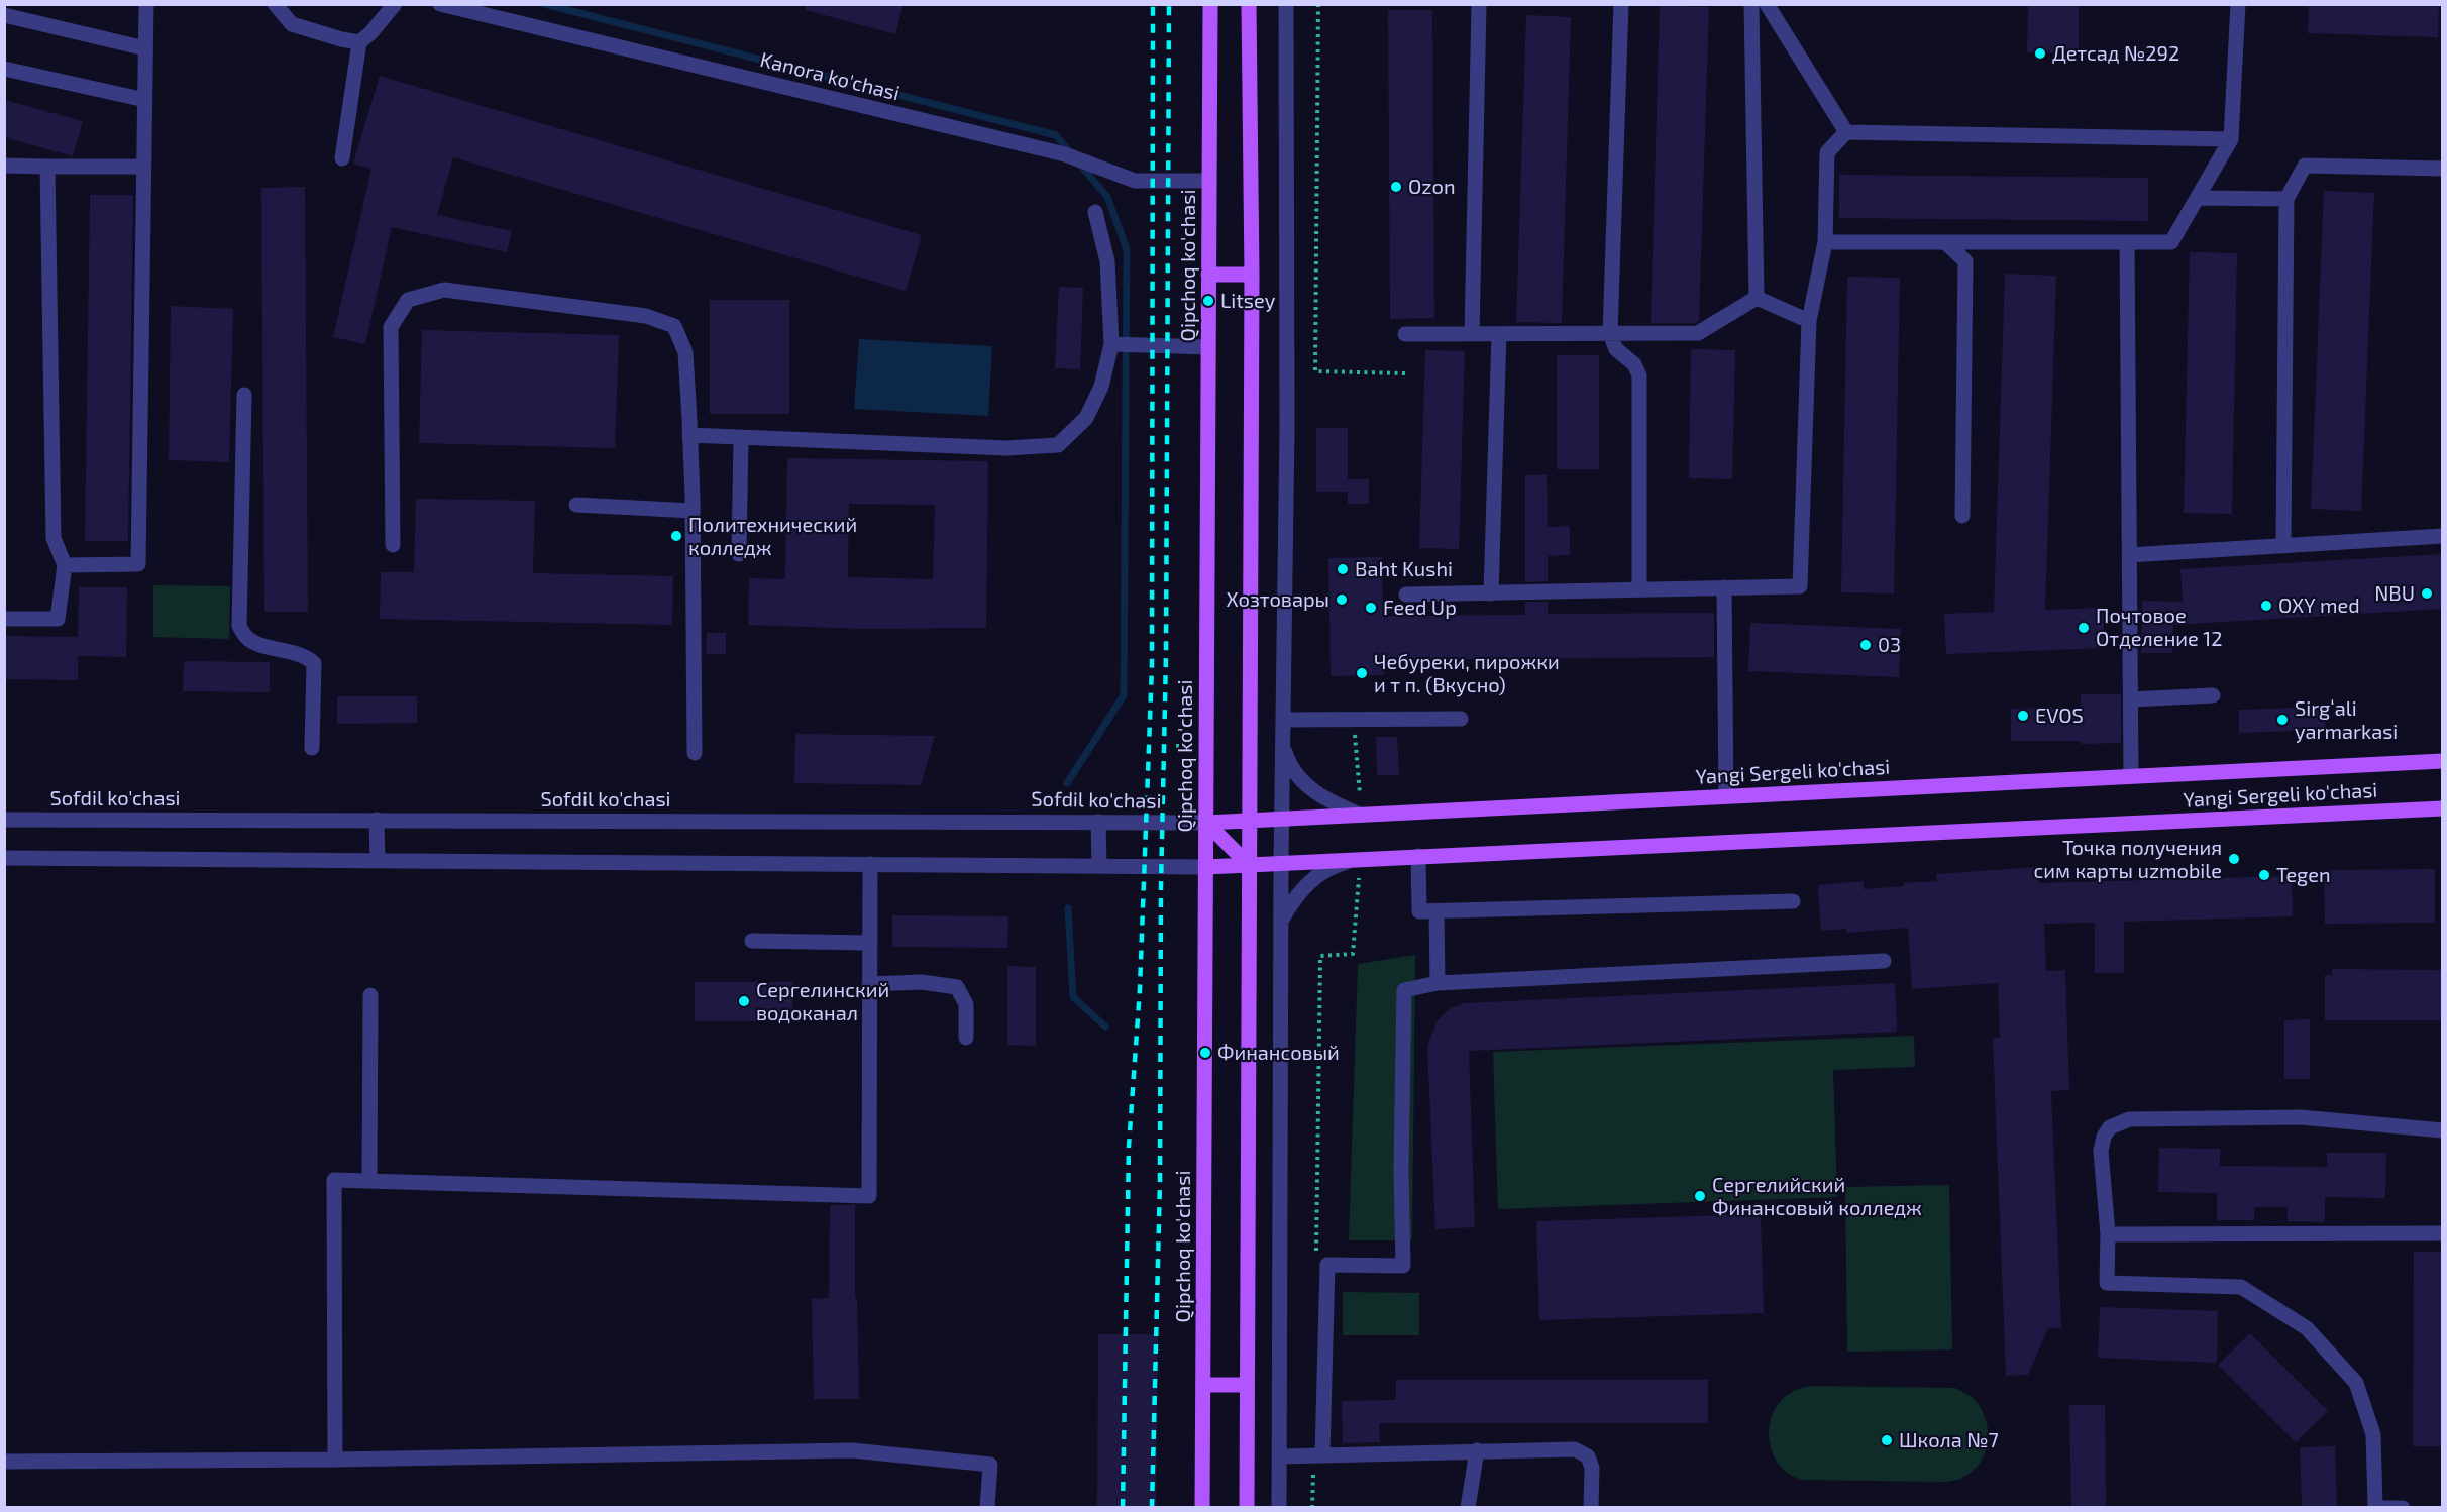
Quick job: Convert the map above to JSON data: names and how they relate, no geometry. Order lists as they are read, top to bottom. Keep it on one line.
{"streets":{"main road":["Qipchoq ko'chasi","Yangi Sergeli ko'chasi"],"street":["Kanora ko'chasi","Sofdil ko'chasi"]},"crossings":[["Kanora ko'chasi","Qipchoq ko'chasi"],["Qipchoq ko'chasi","Yangi Sergeli ko'chasi"],["Qipchoq ko'chasi","Sofdil ko'chasi"],["Yangi Sergeli ko'chasi","Sofdil ko'chasi"]],"places":["Детсад №292","Ozon","Litsey","Политехнический колледж","Baht Kushi","NBU","Хозтовары","OXY med","Feed Up","Почтовое Отделение 12","03","Чебуреки, пирожки и т п. (Вкусно)","EVOS","Sirgʻali yarmarkasi","Точка получения сим карты uzmobile","Tegen","Сергелинский водоканал","Финансовый","Сергелийский Финансовый колледж","Школа №7"]}
